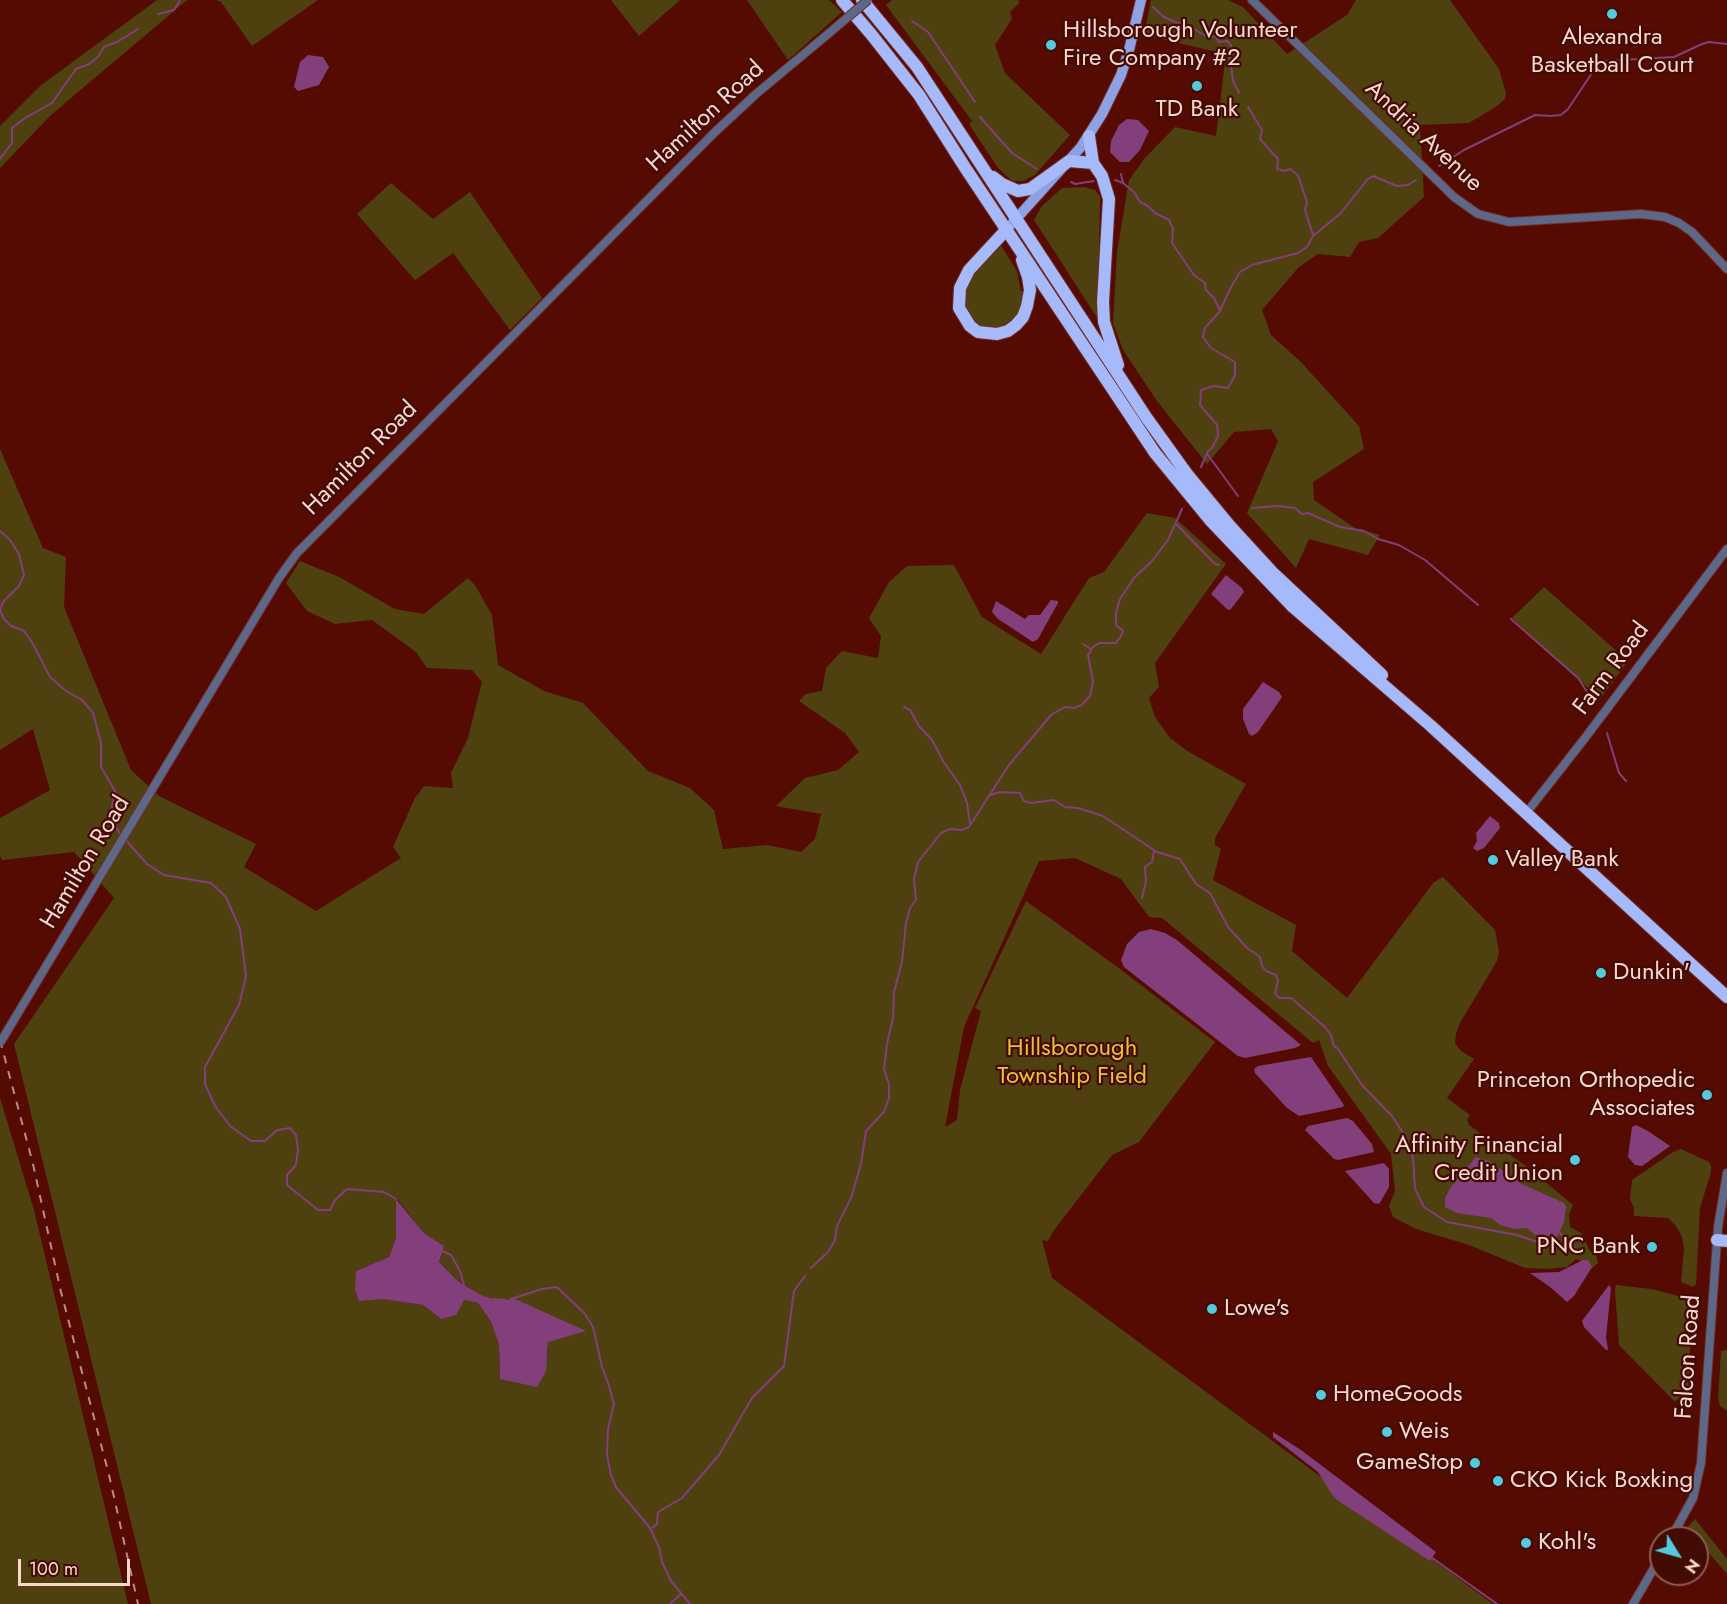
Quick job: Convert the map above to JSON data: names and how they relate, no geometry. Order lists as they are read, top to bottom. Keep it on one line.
{"streets":{"street":["Hamilton Road","Andria Avenue","Farm Road","Falcon Road"]},"parks":["Hillsborough Township Field"],"places":["Alexandra Basketball Court","Hillsborough Volunteer Fire Company #2","TD Bank","Valley Bank","Dunkin'","Princeton Orthopedic Associates","Affinity Financial Credit Union","PNC Bank","Lowe's","HomeGoods","Weis","GameStop","CKO Kick Boxking","Kohl's"],"scale_bar":"100 m","north":"bottom right"}
